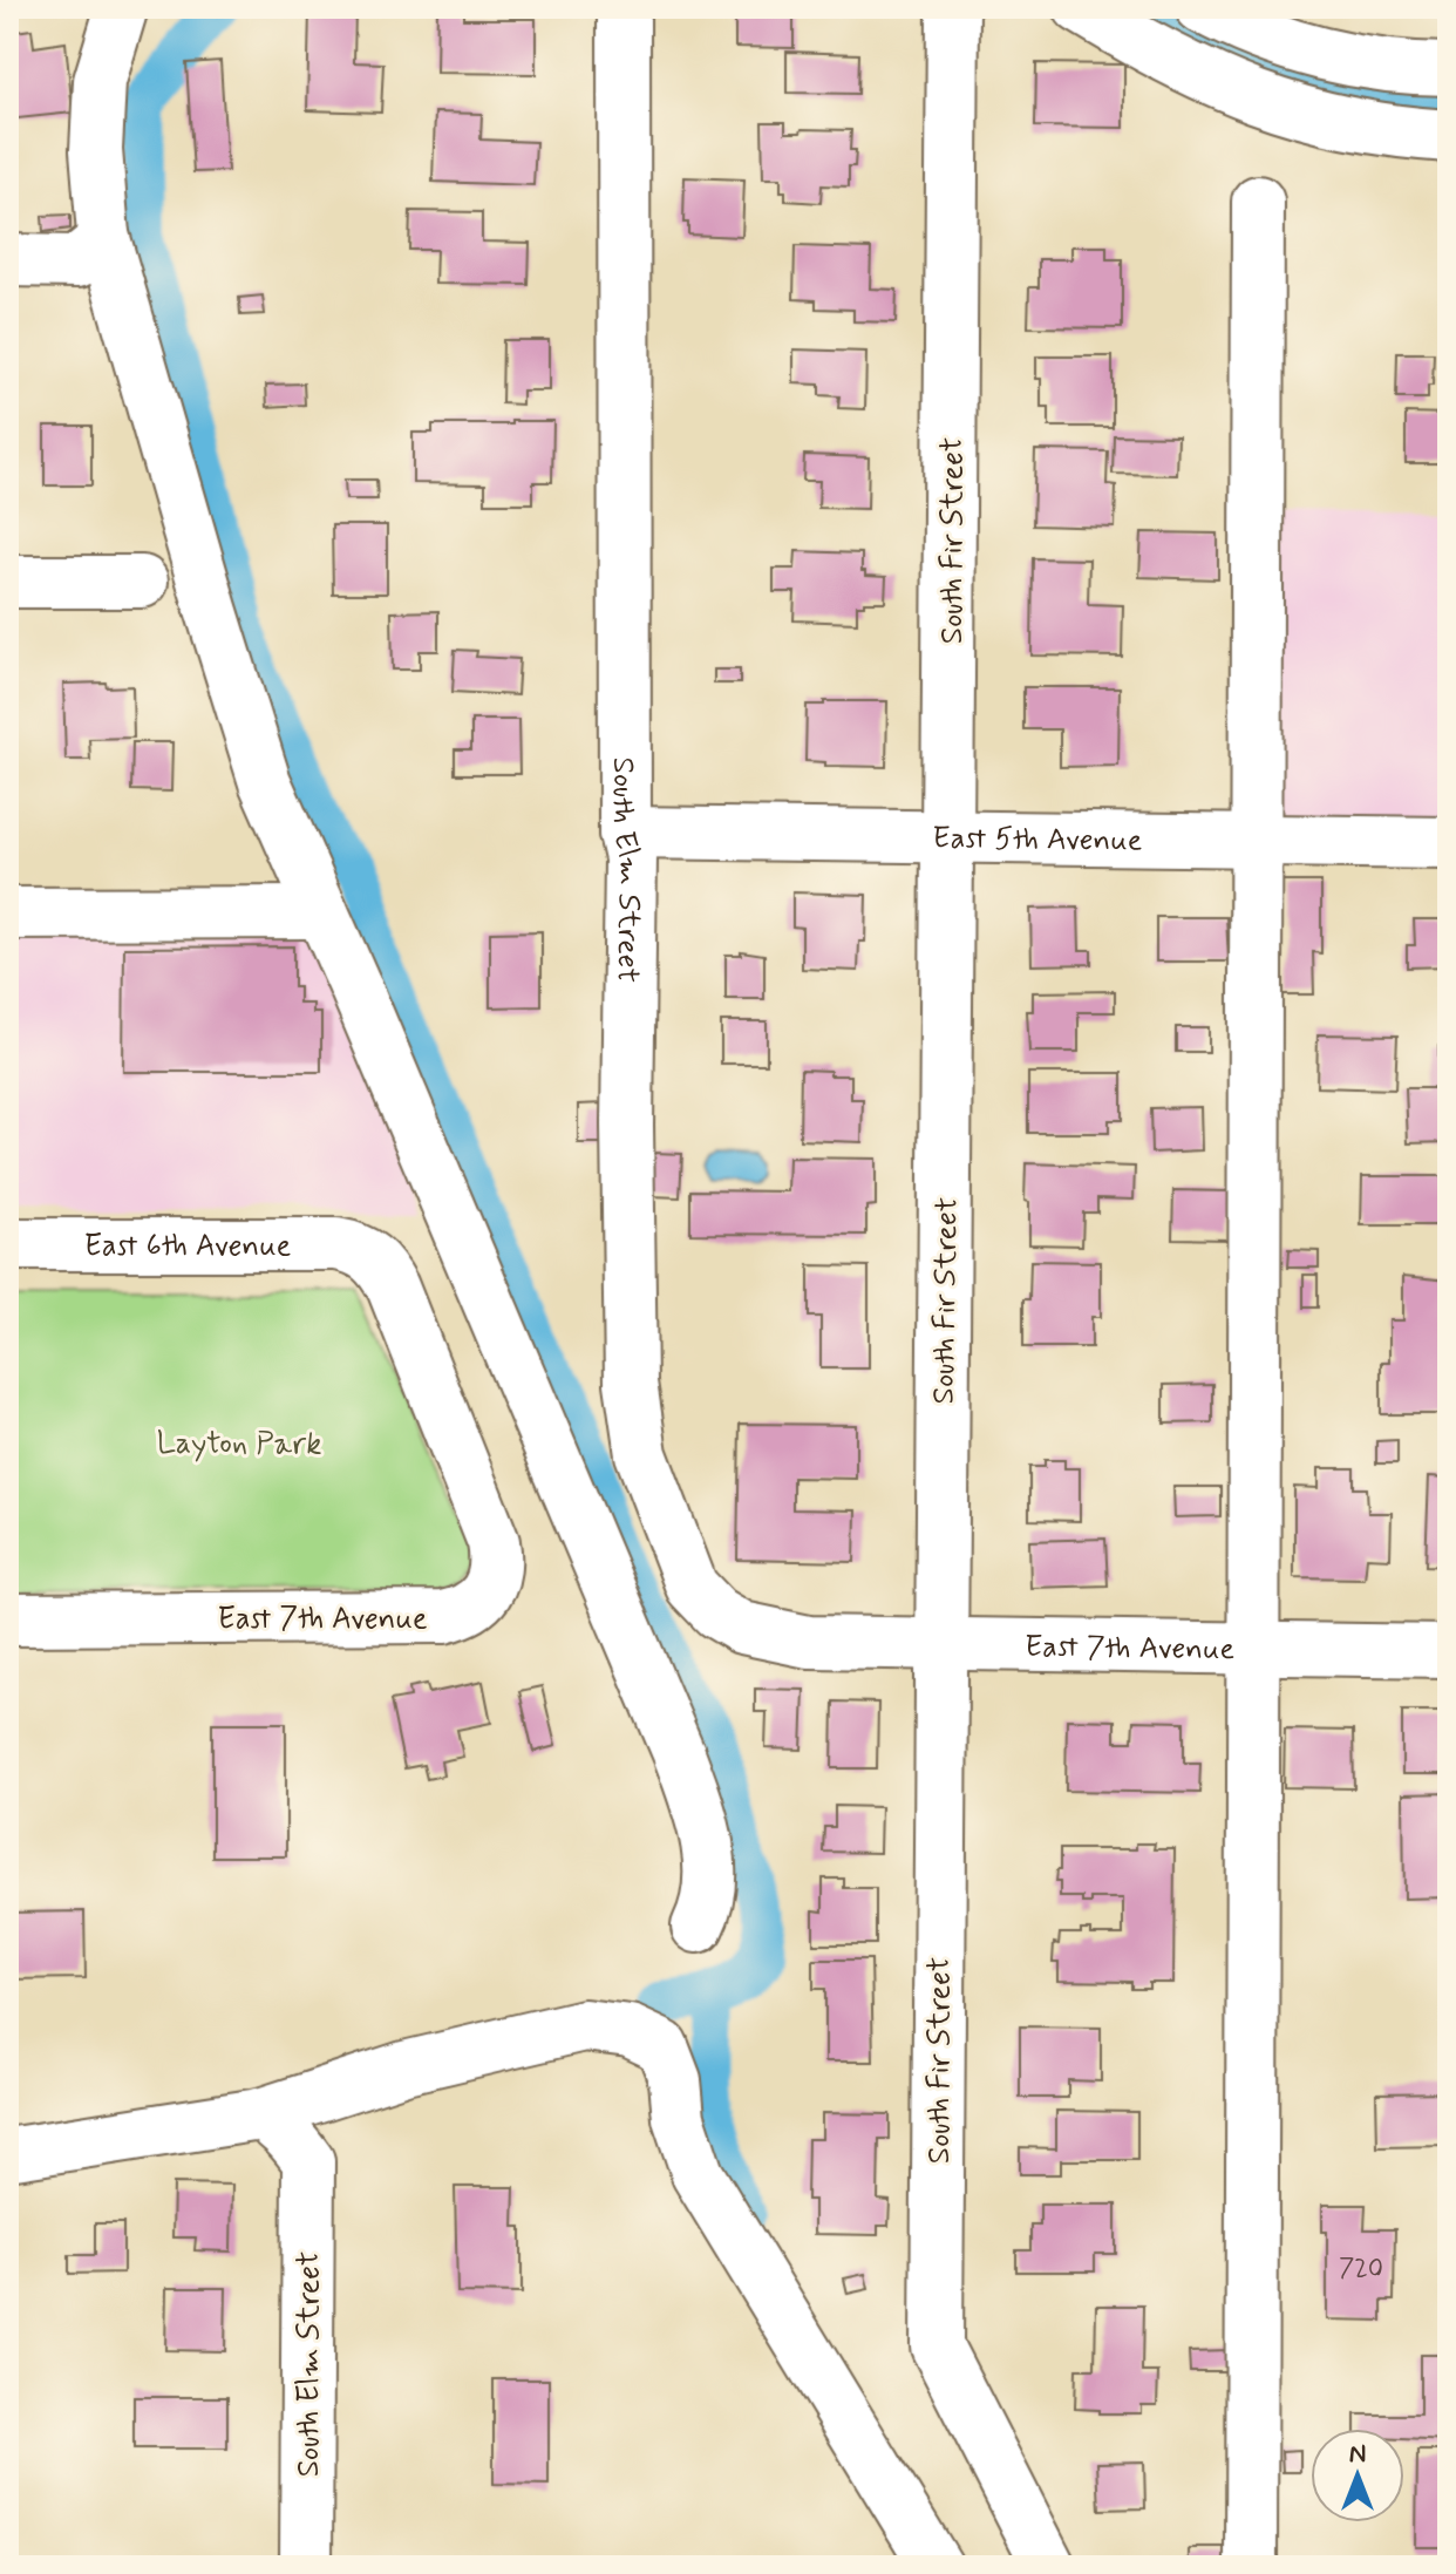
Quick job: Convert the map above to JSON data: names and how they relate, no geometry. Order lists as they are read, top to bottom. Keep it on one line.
{"streets":{"street":["South Fir Street","East 5th Avenue","South Elm Street","East 6th Avenue","East 7th Avenue"]},"crossings":[["South Fir Street","East 5th Avenue"],["South Fir Street","East 7th Avenue"],["East 5th Avenue","South Elm Street"],["South Elm Street","East 7th Avenue"],["East 6th Avenue","East 7th Avenue"]],"parks":["Layton Park"],"house_numbers":["720"],"north":"top"}
